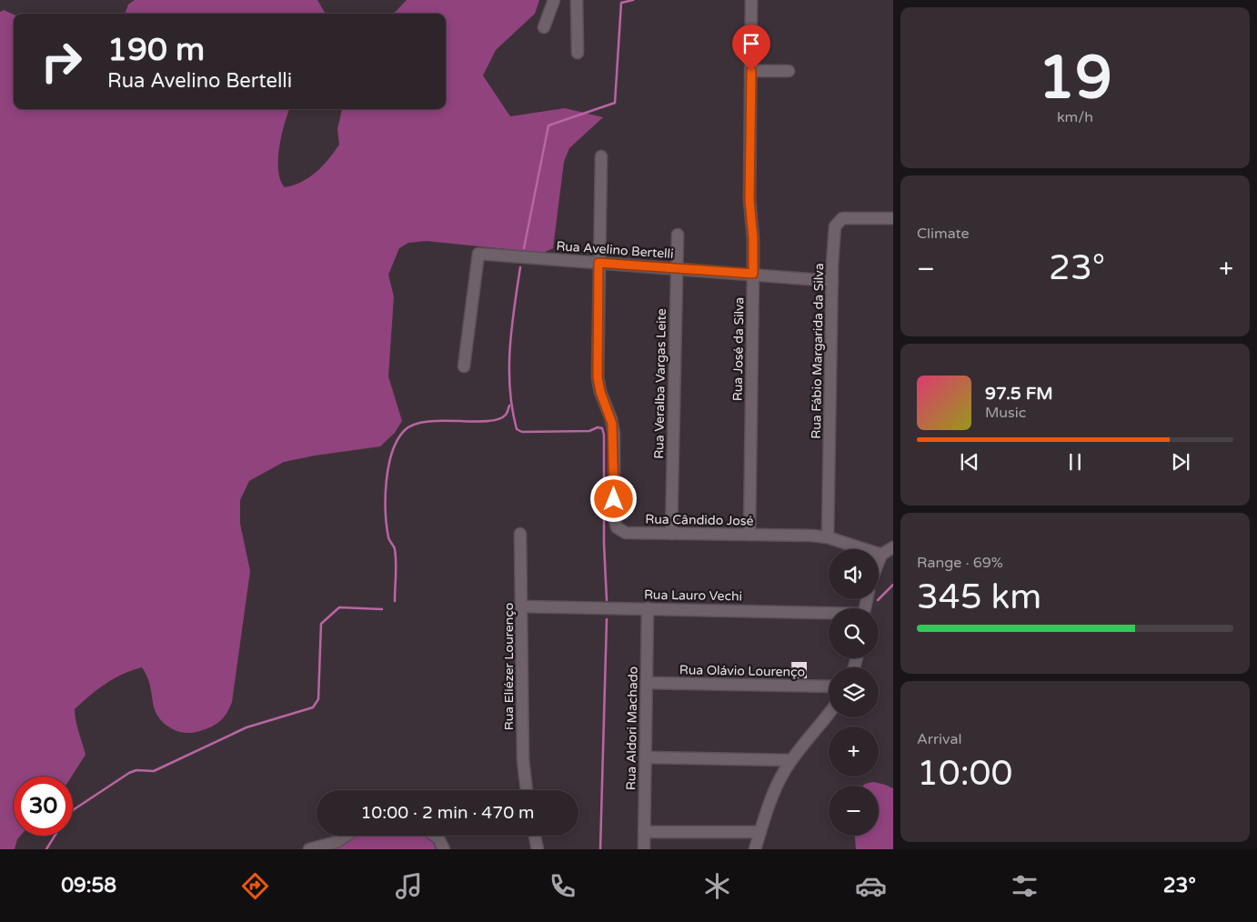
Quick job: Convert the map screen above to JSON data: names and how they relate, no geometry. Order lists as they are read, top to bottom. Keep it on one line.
{"streets":{"street":["Rua Avelino Bertelli","Rua José da Silva","Rua Fábio Margarida da Silva","Rua Veralba Vargas Leite","Rua Cândido José","Rua Lauro Vechi","Rua Eliézer Lourenço","Rua Olávio Lourenço","Rua Aldori Machado"]},"crossings":[["Rua Avelino Bertelli","Rua José da Silva"],["Rua Avelino Bertelli","Rua Fábio Margarida da Silva"],["Rua Avelino Bertelli","Rua Veralba Vargas Leite"],["Rua Avelino Bertelli","Rua Cândido José"],["Rua José da Silva","Rua Cândido José"],["Rua Fábio Margarida da Silva","Rua Cândido José"],["Rua Veralba Vargas Leite","Rua Cândido José"],["Rua Lauro Vechi","Rua Eliézer Lourenço"],["Rua Lauro Vechi","Rua Aldori Machado"],["Rua Olávio Lourenço","Rua Aldori Machado"]],"page":{"tile":[["19","km/h"],"Climate",["Range · 69%","345 km"],["Arrival","10:00"]],"turn":["190 m","Rua Avelino Bertelli"],"heat":["−","23°","+"],"song":["97.5 FM","Music"],"map_buttons":["+","−"],"limit":"30","trip":"10:00 · 2 min · 470 m","tabs":["09:58","23°"]}}
